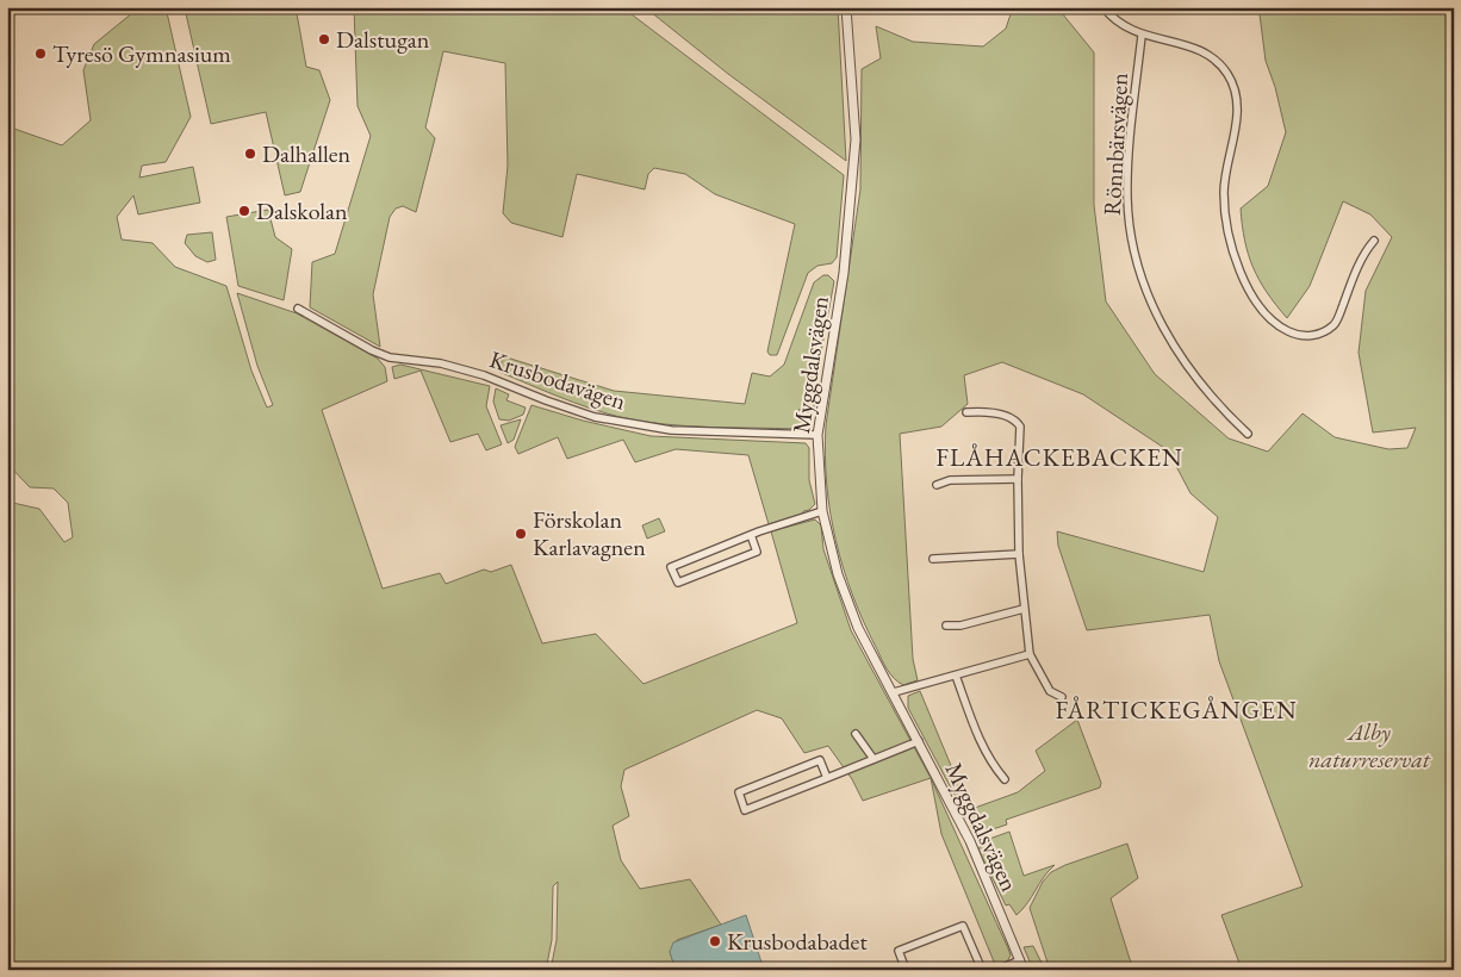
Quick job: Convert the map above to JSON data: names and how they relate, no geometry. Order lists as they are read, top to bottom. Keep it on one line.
{"streets":{"street":["Rönnbärsvägen","Myggdalsvägen","Krusbodavägen"]},"crossings":[["Myggdalsvägen","Krusbodavägen"]],"districts":["FLÅHACKEBACKEN","FÅRTICKEGÅNGEN"],"parks":["Alby naturreservat"],"places":["Dalstugan","Tyresö Gymnasium","Dalhallen","Dalskolan","Förskolan Karlavagnen","Krusbodabadet"]}
